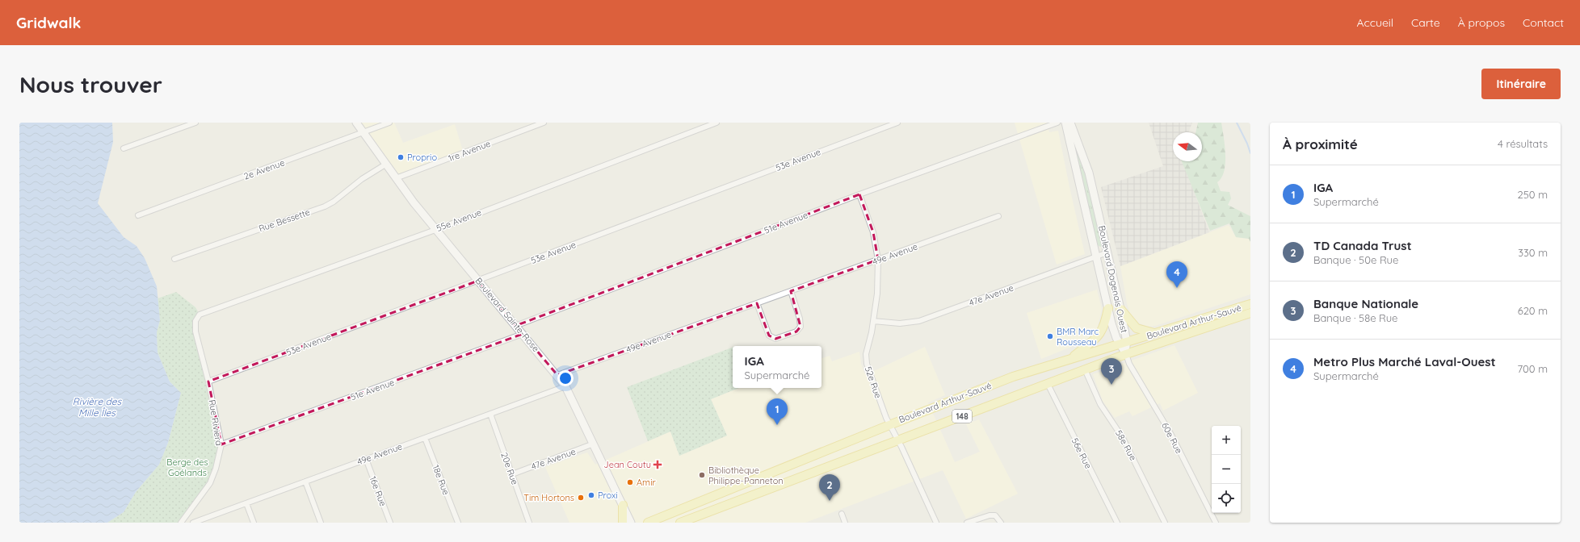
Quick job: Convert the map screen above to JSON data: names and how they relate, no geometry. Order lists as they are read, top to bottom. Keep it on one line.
{"streets":{"main road":["Boulevard Arthur-Sauvé","148"],"street":["1re Avenue","53e Avenue","2e Avenue","Rue Bessette","55e Avenue","51e Avenue","49e Avenue","Boulevard Dagenais Ouest","47e Avenue","Boulevard Sainte-Rose","52e Rue","Rue Riviera","60e Rue","58e Rue","56e Rue","20e Rue","18e Rue","16e Rue"]},"crossings":[["1re Avenue","Boulevard Sainte-Rose"],["53e Avenue","Boulevard Sainte-Rose"],["53e Avenue","Rue Riviera"],["2e Avenue","Boulevard Sainte-Rose"],["Rue Bessette","Boulevard Sainte-Rose"],["55e Avenue","Boulevard Sainte-Rose"],["55e Avenue","Rue Riviera"],["51e Avenue","Boulevard Sainte-Rose"],["51e Avenue","52e Rue"],["51e Avenue","Rue Riviera"],["49e Avenue","Boulevard Sainte-Rose"],["49e Avenue","52e Rue"],["49e Avenue","20e Rue"],["49e Avenue","18e Rue"],["49e Avenue","16e Rue"],["Boulevard Dagenais Ouest","47e Avenue"],["Boulevard Dagenais Ouest","Boulevard Arthur-Sauvé"],["Boulevard Dagenais Ouest","60e Rue"],["47e Avenue","Boulevard Sainte-Rose"],["47e Avenue","52e Rue"],["47e Avenue","20e Rue"],["Boulevard Arthur-Sauvé","52e Rue"],["Boulevard Arthur-Sauvé","60e Rue"],["Boulevard Arthur-Sauvé","58e Rue"],["Boulevard Arthur-Sauvé","56e Rue"]],"water":["Rivière des Mille Îles"],"parks":["Berge des Goélands"],"places":{"other":["Proprio","BMR Marc Rousseau","Bibliothèque Philippe-Panneton","Amir","Proxi","Tim Hortons"],"health":["Jean Coutu"]},"north":"left","page":{"header":"Gridwalk","nav":["Accueil","Carte","À propos","Contact"],"buttons":"Itinéraire","title":"Nous trouver","heading":["À proximité","4 résultats"],"list":[{"mark":"1","name":"IGA","note":"Supermarché","value":"250 m"},{"mark":"2","name":"TD Canada Trust","note":"Banque · 50e Rue","value":"330 m"},{"mark":"3","name":"Banque Nationale","note":"Banque · 58e Rue","value":"620 m"},{"mark":"4","name":"Metro Plus Marché Laval-Ouest","note":"Supermarché","value":"700 m"}],"pins":["4","3","1","2"],"popup":["IGA","Supermarché"],"map_buttons":["+","−"]}}
